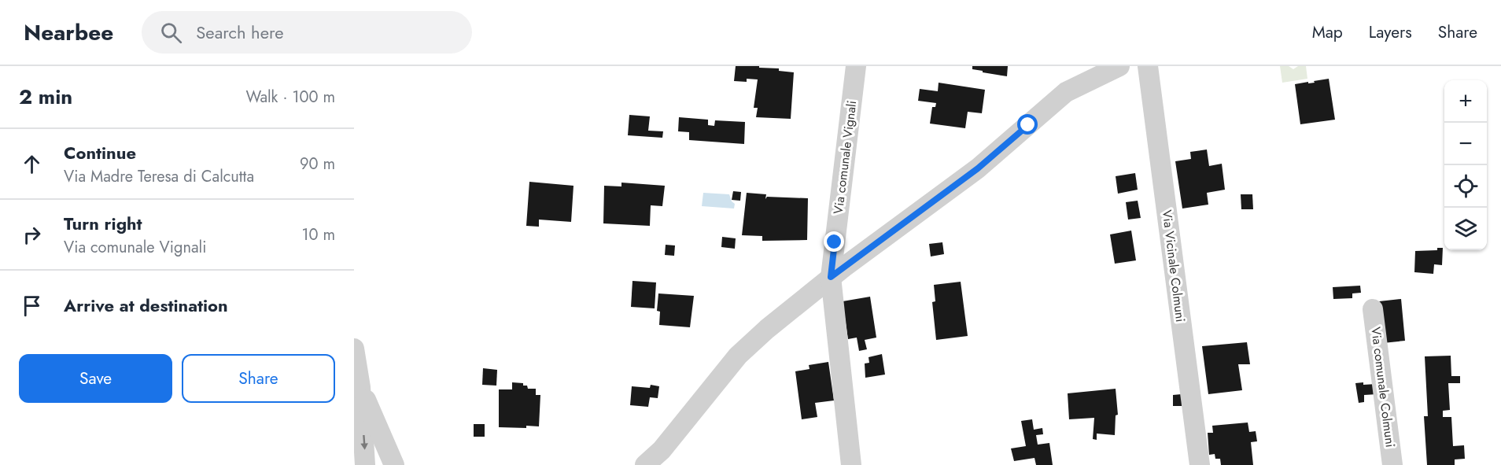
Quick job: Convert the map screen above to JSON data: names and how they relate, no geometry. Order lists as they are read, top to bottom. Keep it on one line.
{"streets":{"street":["Via comunale Vignali","Via Vicinale Colmuni","Via comunale Colmuni"]},"page":{"header":"Nearbee","search":"Search here","nav":["Map","Layers","Share"],"heading":["2 min","Walk · 100 m"],"map_buttons":["+","−"],"list":[["Continue","Via Madre Teresa di Calcutta","90 m"],["Turn right","Via comunale Vignali","10 m"],"Arrive at destination"],"buttons":["Save","Share"]}}
